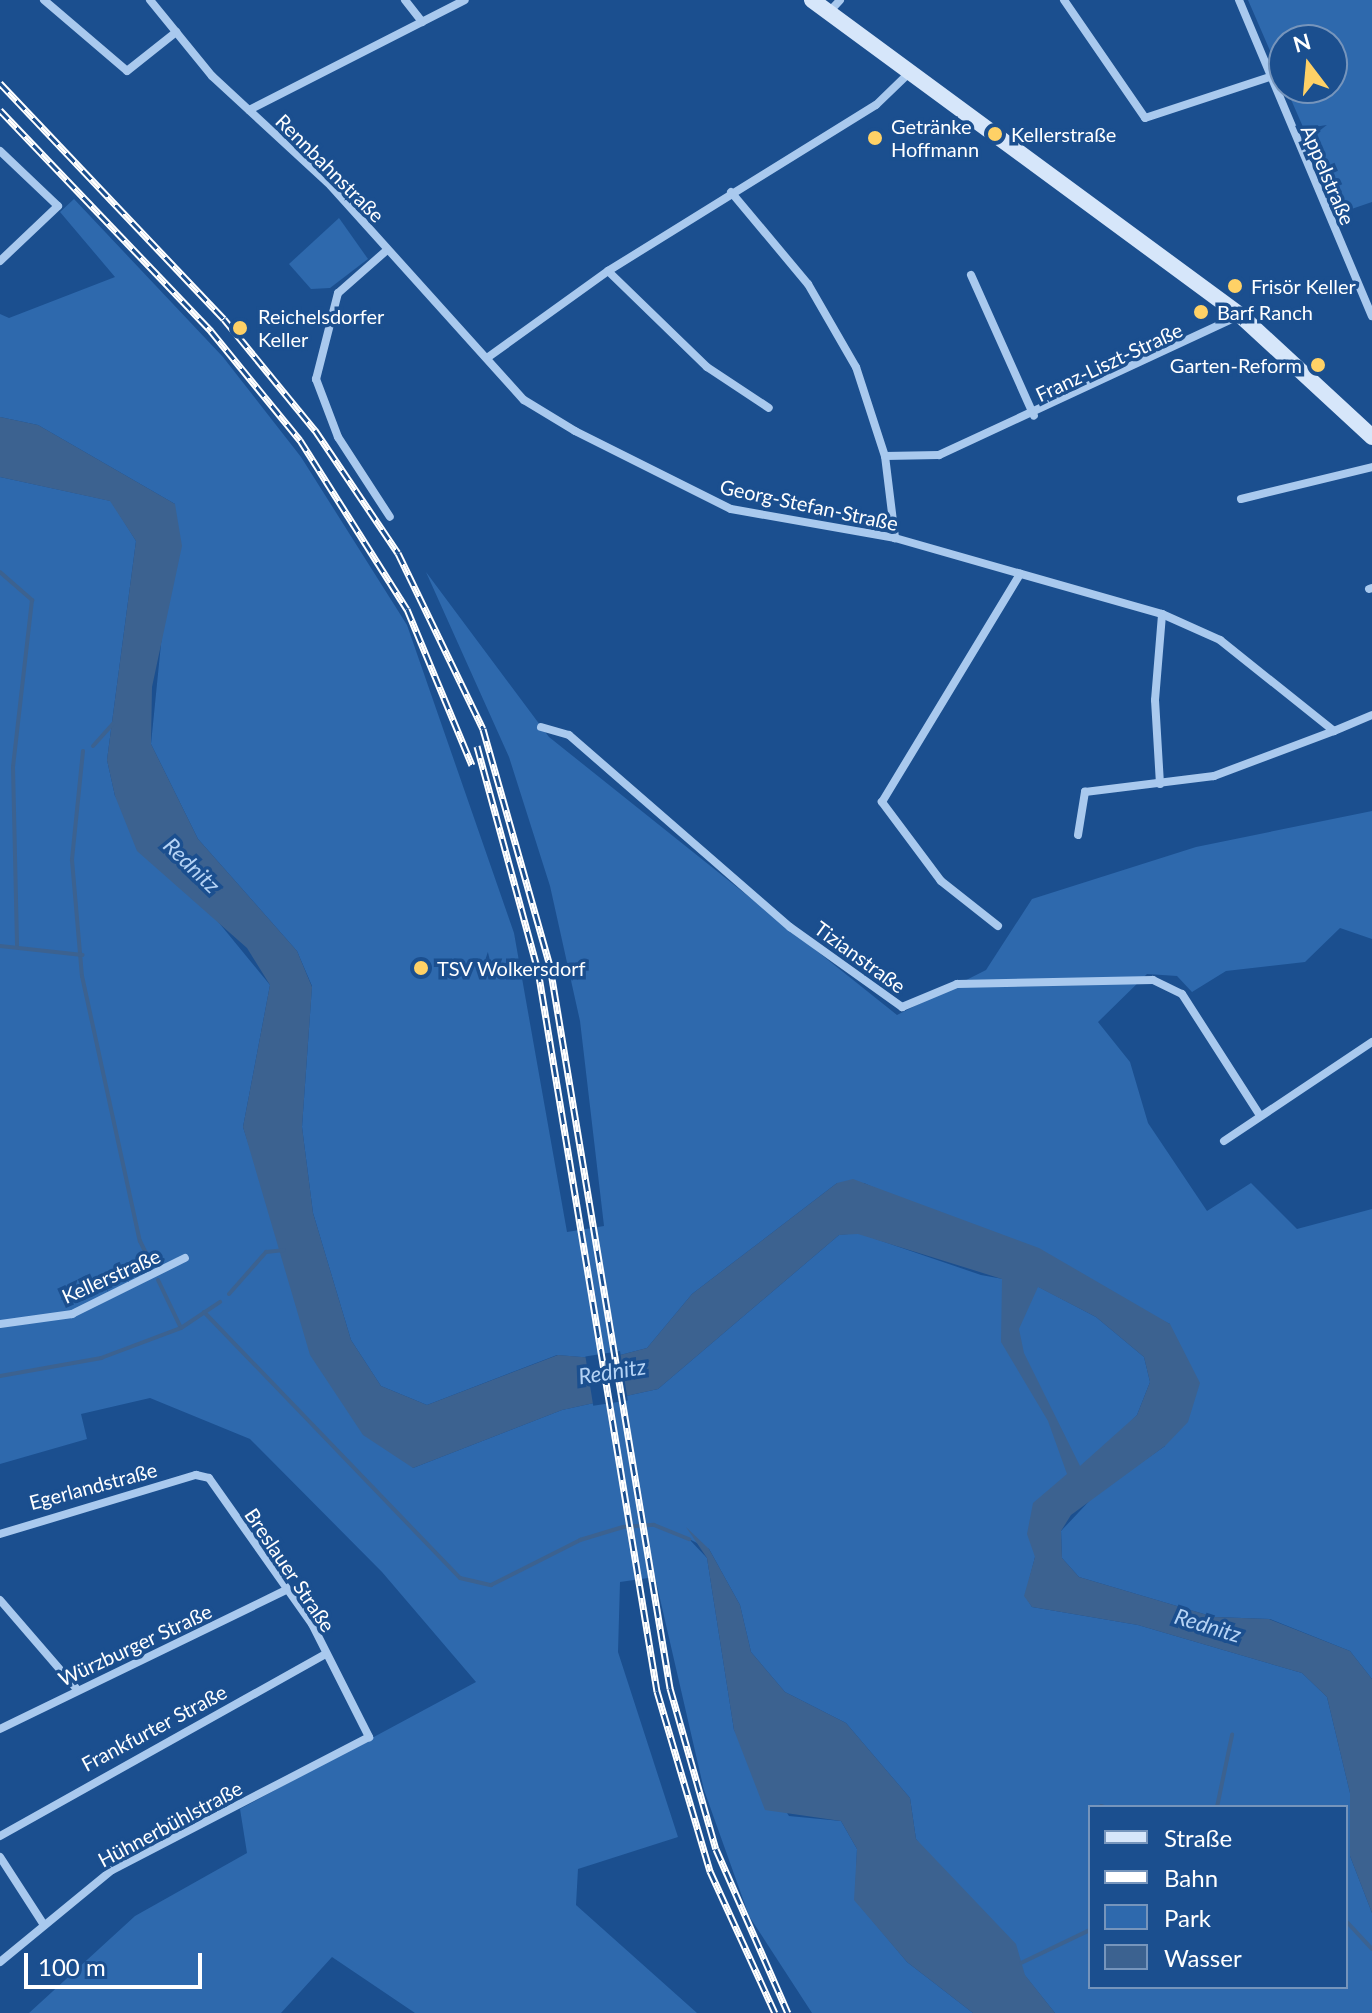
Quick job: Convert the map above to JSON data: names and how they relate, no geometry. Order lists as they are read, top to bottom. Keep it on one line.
{"streets":{"street":["Rennbahnstraße","Appelstraße","Franz-Liszt-Straße","Georg-Stefan-Straße","Tizianstraße","Kellerstraße","Egerlandstraße","Breslauer Straße","Würzburger Straße","Frankfurter Straße","Hühnerbühlstraße"]},"crossings":[["Rennbahnstraße","Georg-Stefan-Straße"],["Egerlandstraße","Breslauer Straße"],["Breslauer Straße","Würzburger Straße"],["Breslauer Straße","Frankfurter Straße"],["Breslauer Straße","Hühnerbühlstraße"]],"water":["Rednitz"],"places":["Kellerstraße","Getränke Hoffmann","Frisör Keller","Barf Ranch","Reichelsdorfer Keller","Garten-Reform","TSV Wolkersdorf"],"legend":["Straße","Bahn","Park","Wasser"],"scale_bar":"100 m","north":"top"}
